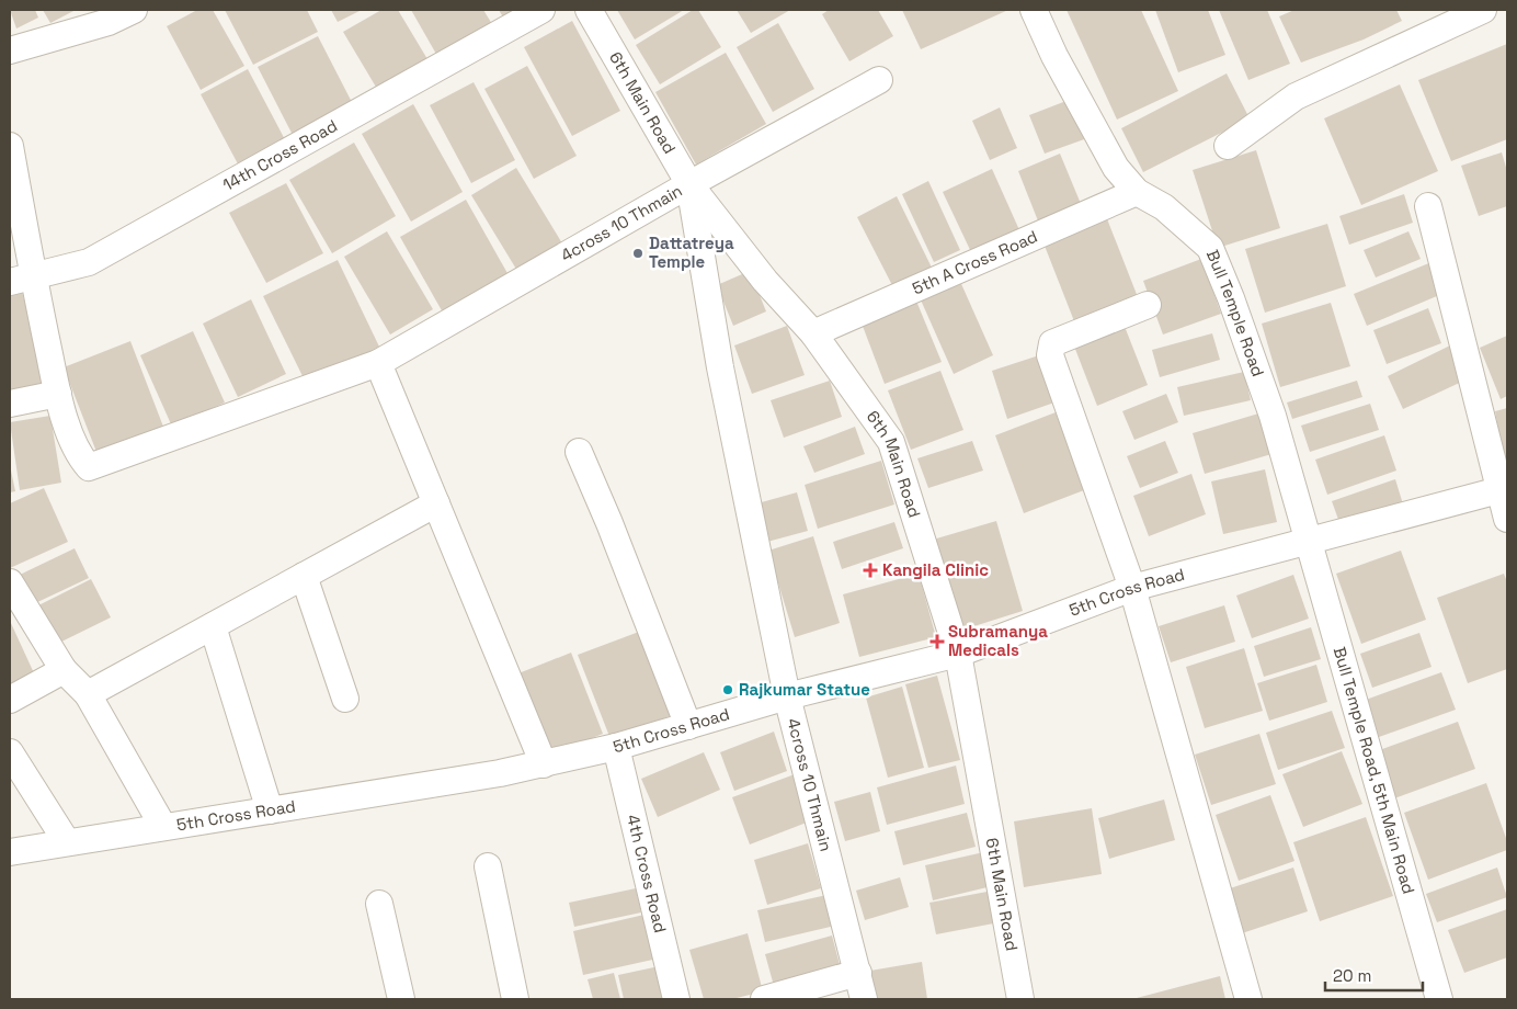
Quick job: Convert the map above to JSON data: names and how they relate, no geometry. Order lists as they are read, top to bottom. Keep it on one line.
{"streets":{"street":["6th Main Road","14th Cross Road","4cross 10 Thmain","5th A Cross Road","Bull Temple Road","5th Cross Road","Bull Temple Road, 5th Main Road","4th Cross Road"]},"crossings":[["6th Main Road","4cross 10 Thmain"],["6th Main Road","5th A Cross Road"],["6th Main Road","5th Cross Road"],["4cross 10 Thmain","5th Cross Road"],["5th A Cross Road","Bull Temple Road"],["Bull Temple Road","5th Cross Road"],["Bull Temple Road","Bull Temple Road, 5th Main Road"],["5th Cross Road","Bull Temple Road, 5th Main Road"],["5th Cross Road","4th Cross Road"]],"places":{"other":["Dattatreya Temple","Rajkumar Statue"],"health":["Kangila Clinic","Subramanya Medicals"]},"scale_bar":"20 m"}
